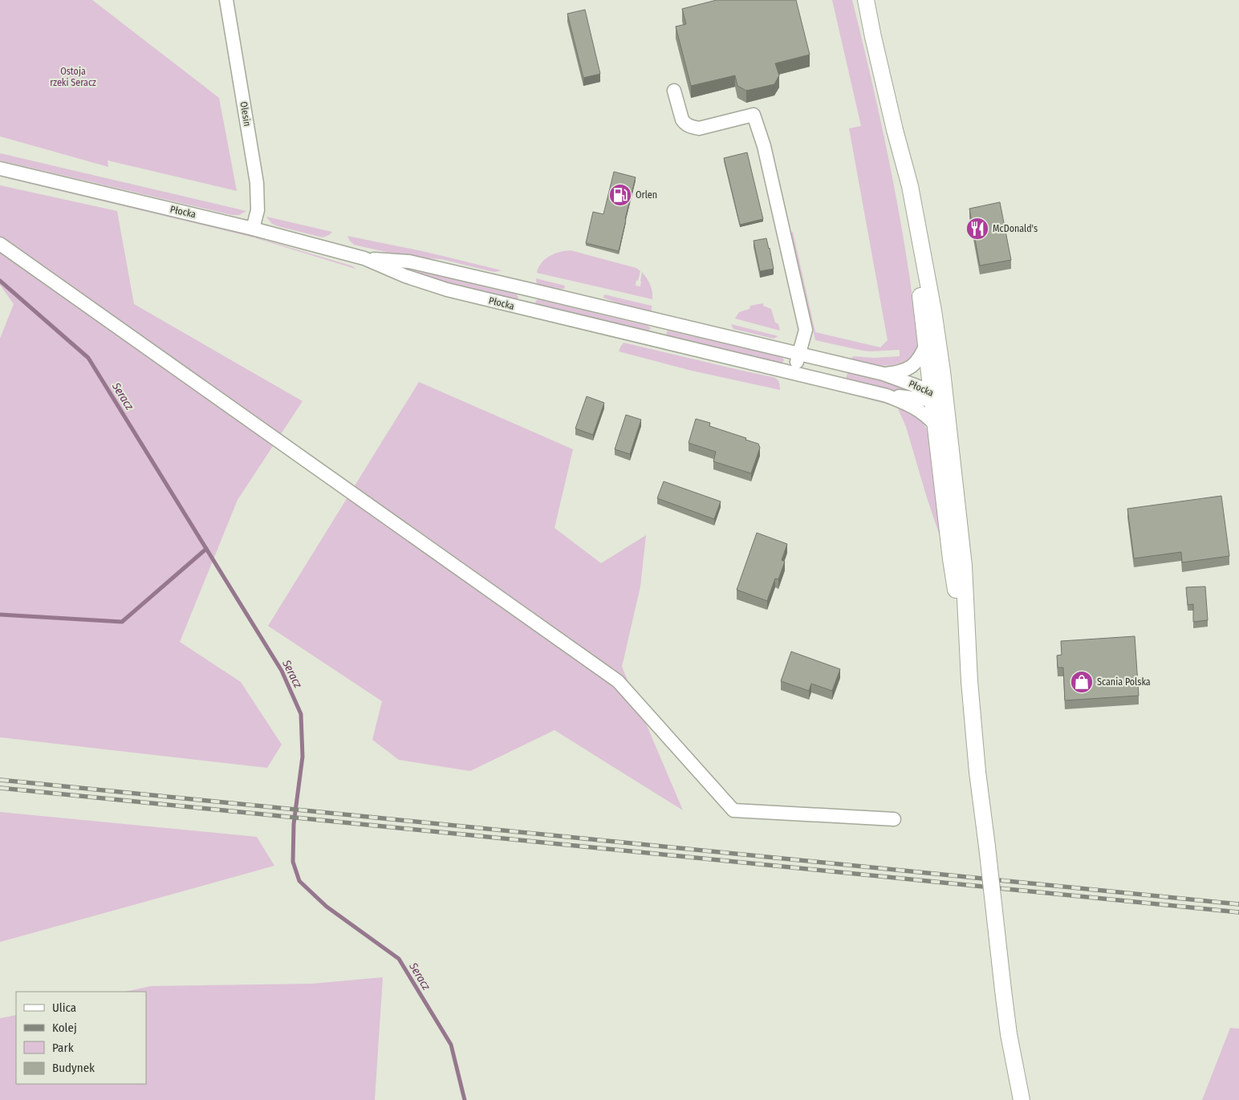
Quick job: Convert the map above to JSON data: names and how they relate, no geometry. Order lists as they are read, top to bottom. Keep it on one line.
{"streets":{"street":["Olesin","Płocka"]},"crossings":[["Olesin","Płocka"]],"water":["Seracz"],"parks":["Ostoja rzeki Seracz"],"places":{"fuel station":["Orlen"],"restaurant":["McDonald's"],"shop":["Scania Polska"]},"legend":["Ulica","Kolej","Park","Budynek"]}
